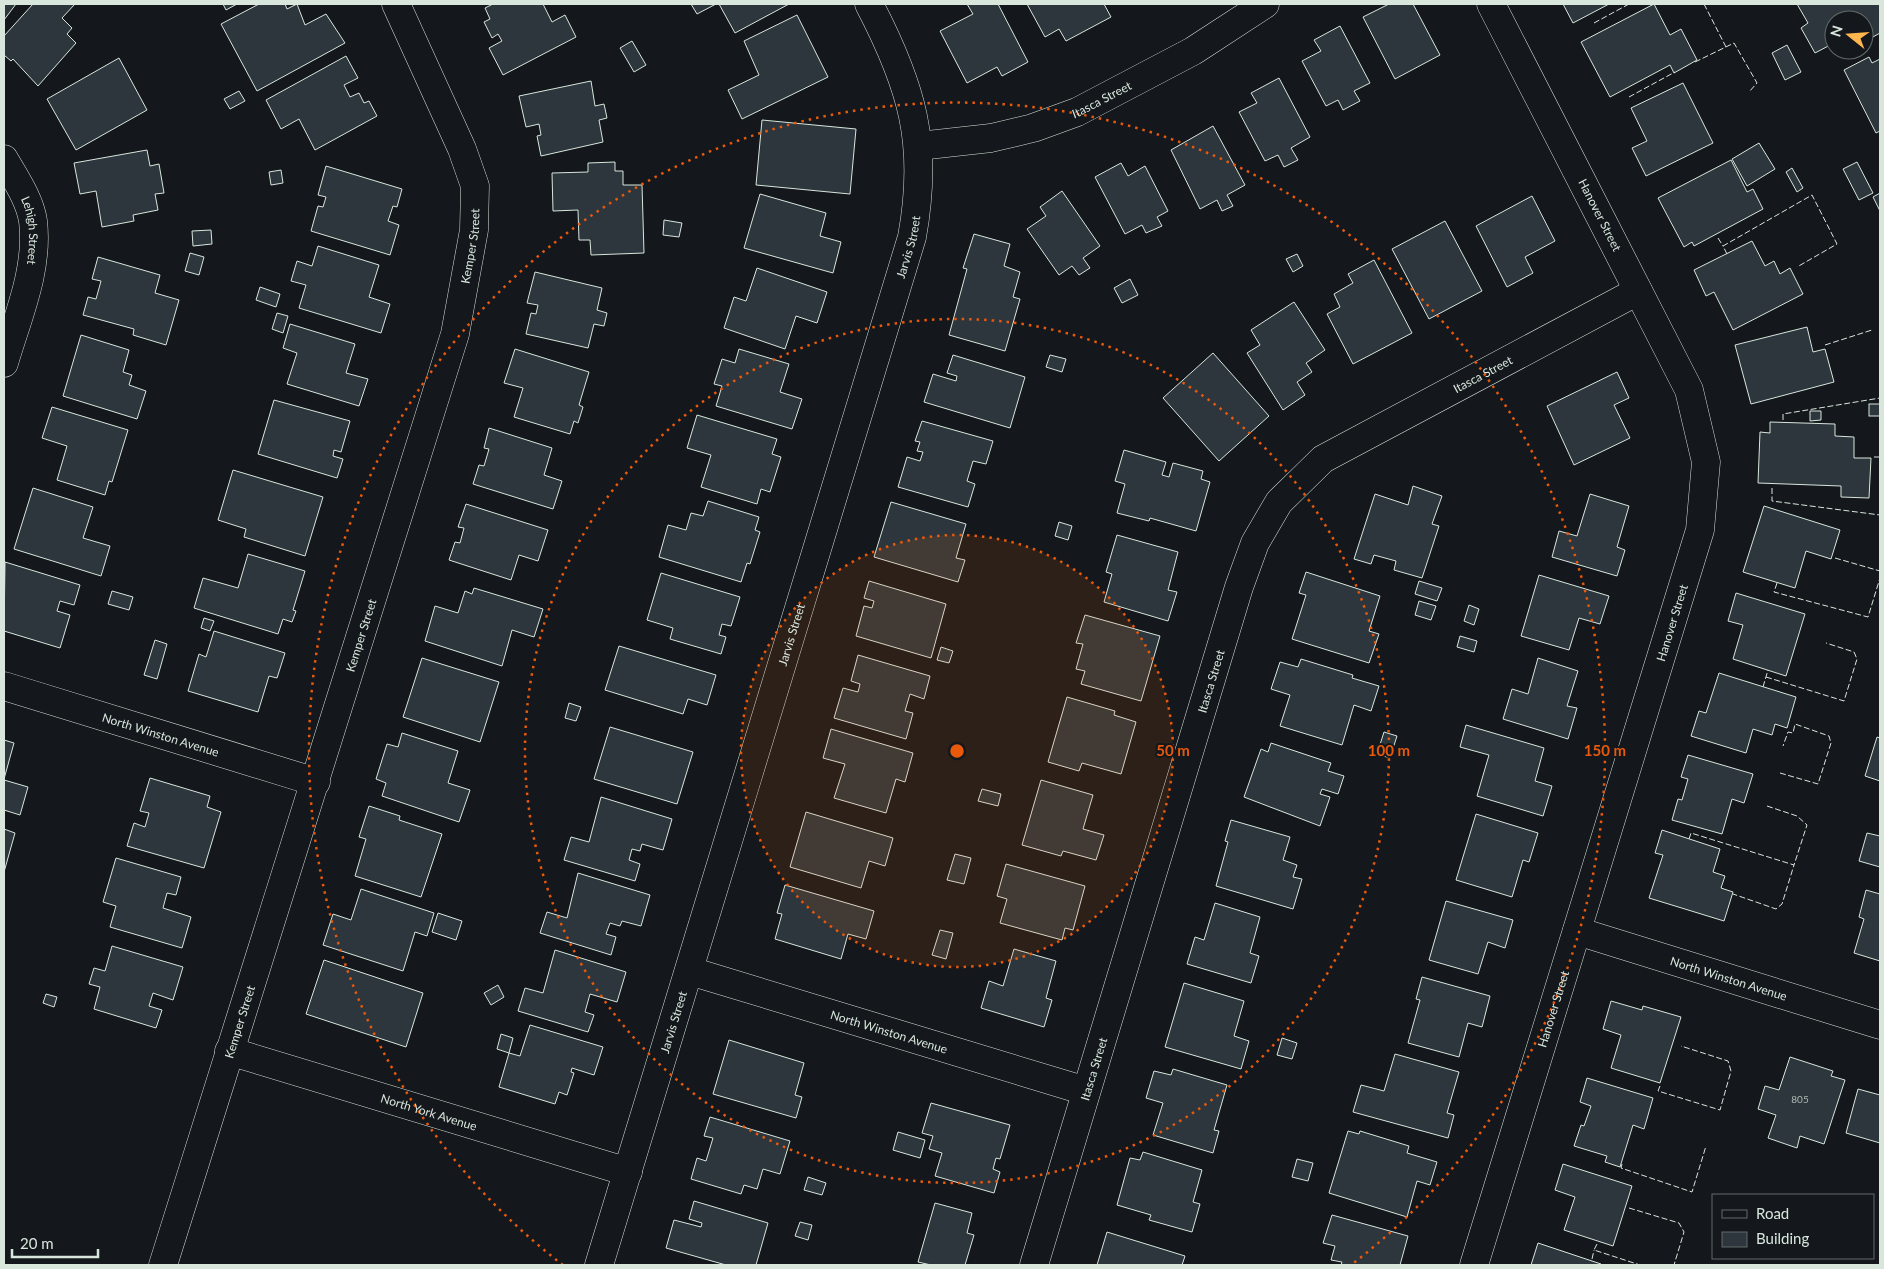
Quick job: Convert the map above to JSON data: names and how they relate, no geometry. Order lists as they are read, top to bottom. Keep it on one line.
{"streets":{"street":["Itasca Street","Hanover Street","Lehigh Street","Kemper Street","Jarvis Street","North Winston Avenue","North York Avenue"]},"crossings":[["Itasca Street","Hanover Street"],["Itasca Street","Jarvis Street"],["Itasca Street","North Winston Avenue"],["Hanover Street","North Winston Avenue"],["Kemper Street","North Winston Avenue"],["Kemper Street","North York Avenue"],["Jarvis Street","North Winston Avenue"],["Jarvis Street","North York Avenue"]],"house_numbers":["805"],"legend":["Road","Building"],"scale_bar":"20 m","north":"left","rings":["50 m","100 m","150 m"]}
